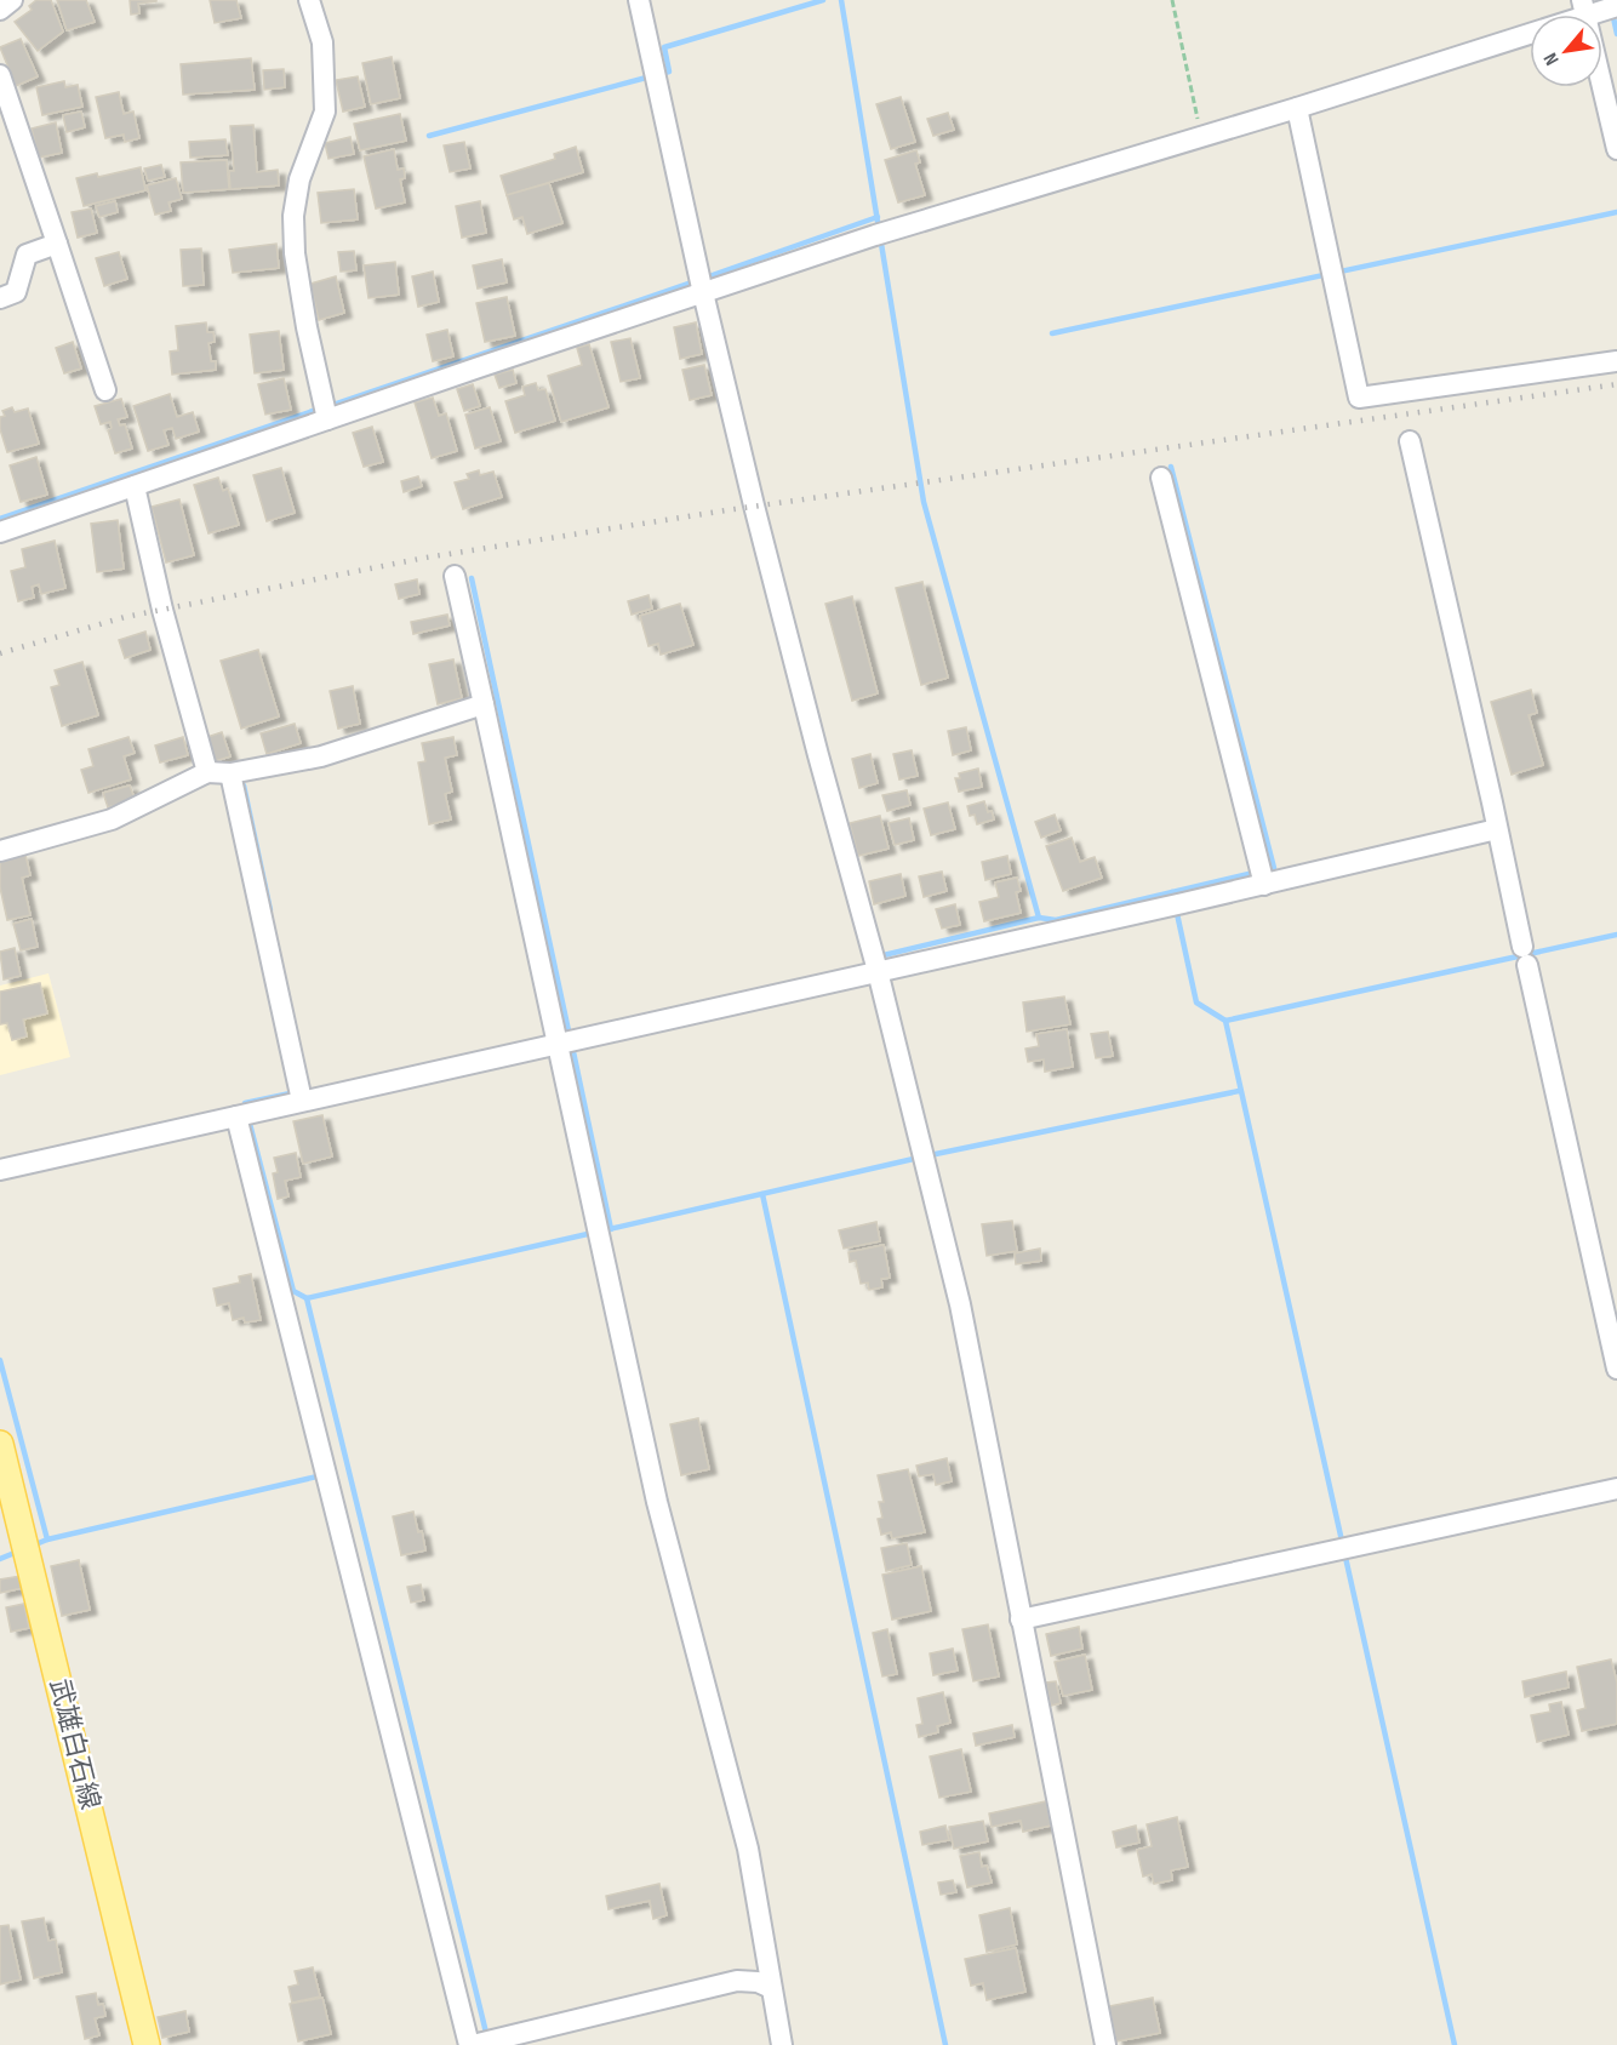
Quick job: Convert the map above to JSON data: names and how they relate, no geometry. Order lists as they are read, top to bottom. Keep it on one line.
{"streets":{"main road":["武雄白石線"]},"north":"bottom left"}
